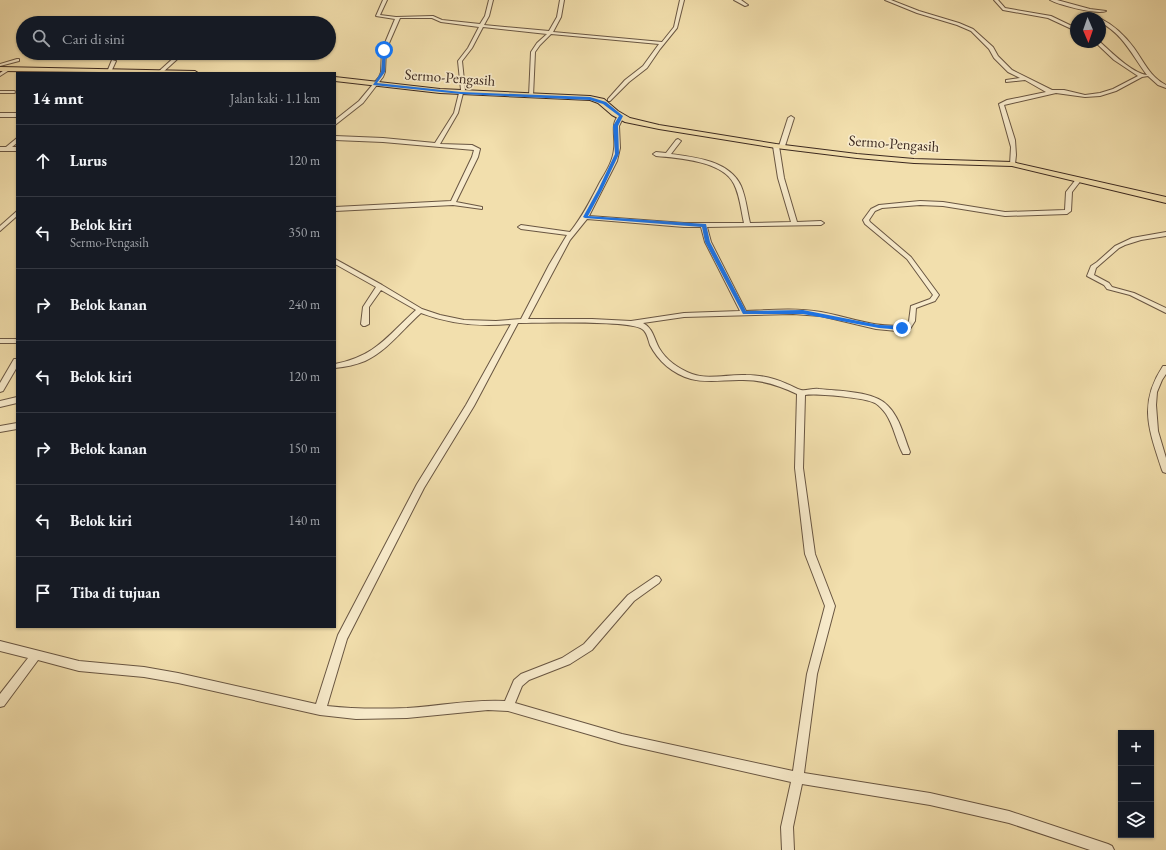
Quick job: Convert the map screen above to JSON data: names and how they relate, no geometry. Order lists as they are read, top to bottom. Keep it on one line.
{"streets":{"main road":["Sermo-Pengasih"]},"north":"bottom","page":{"search":"Cari di sini","heading":["14 mnt","Jalan kaki · 1.1 km"],"list":[["Lurus","120 m"],["Belok kiri","Sermo-Pengasih","350 m"],["Belok kanan","240 m"],["Belok kiri","120 m"],["Belok kanan","150 m"],["Belok kiri","140 m"],"Tiba di tujuan"],"map_buttons":["+","−"]}}
